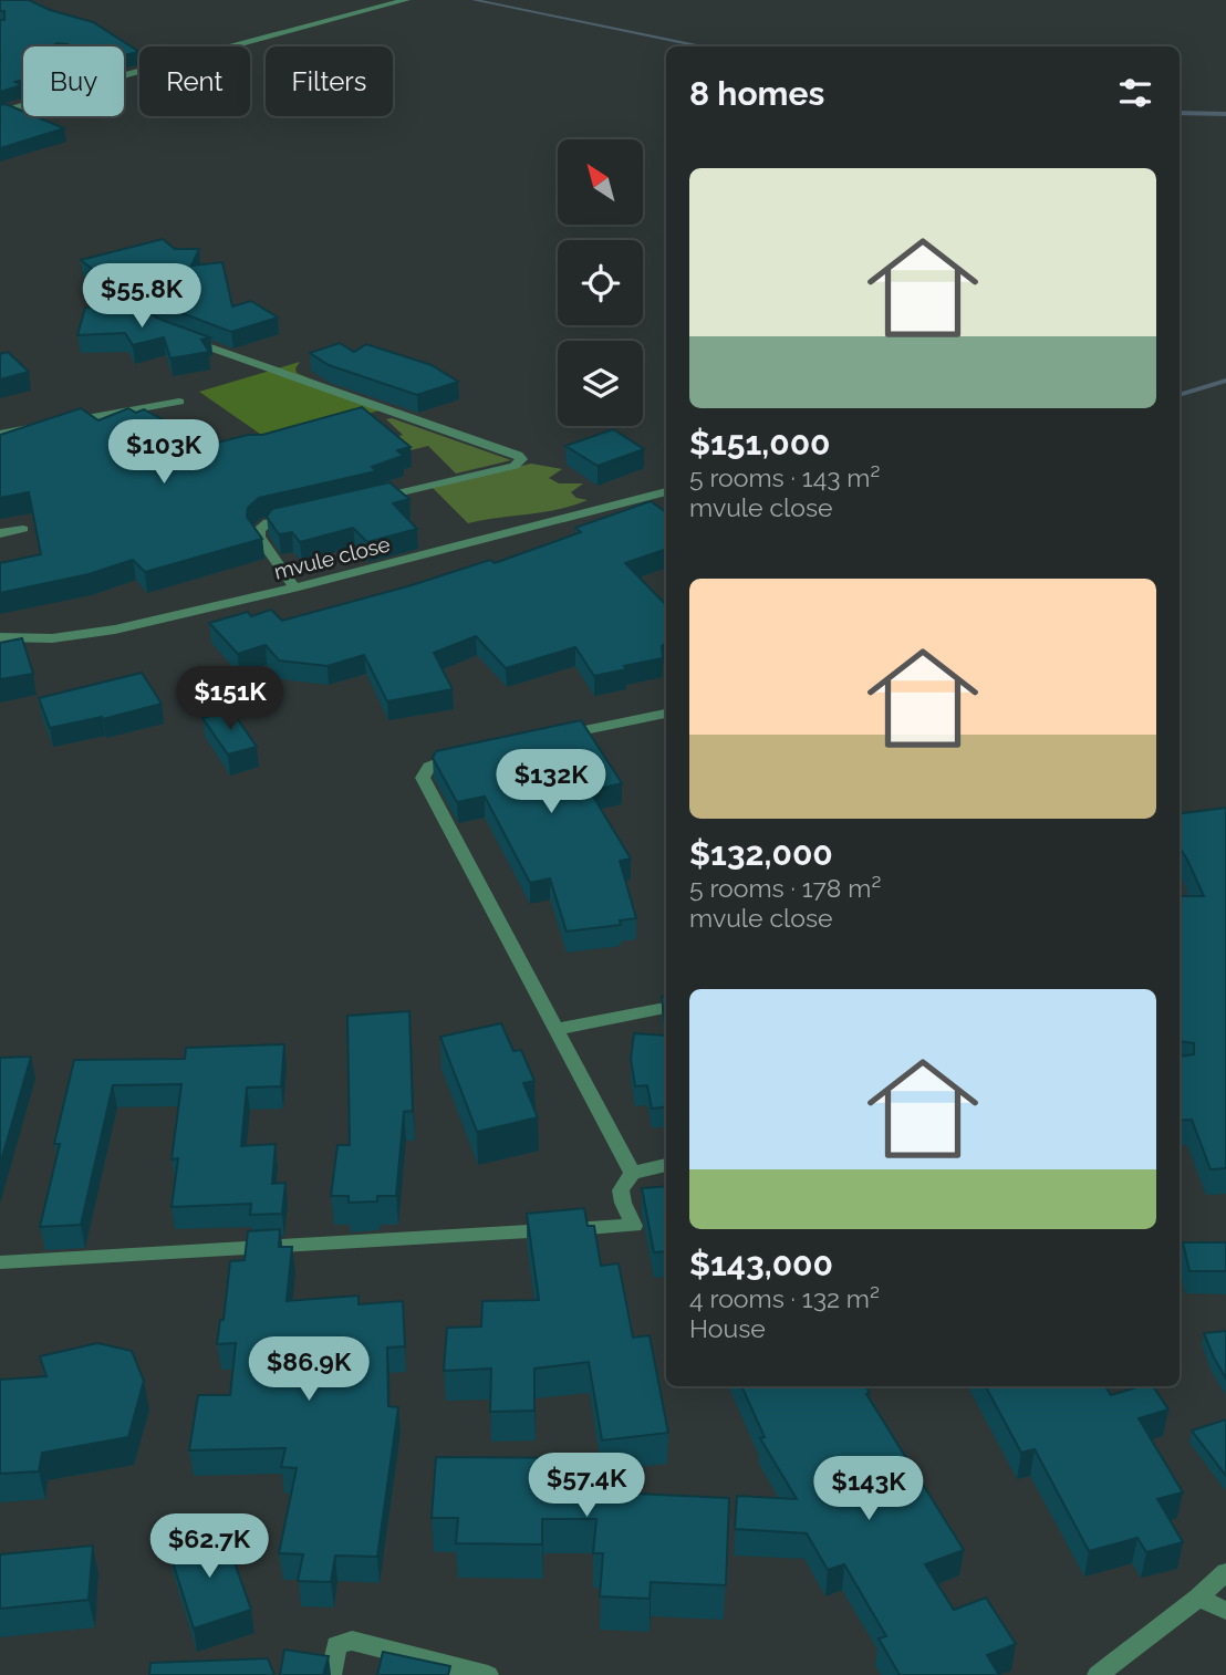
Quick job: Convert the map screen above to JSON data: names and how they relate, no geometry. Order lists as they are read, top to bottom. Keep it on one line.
{"streets":{"street":["mvule close"]},"north":"top left","page":{"chip":["Buy","Rent","Filters"],"heading":"8 homes","list":[{"name":"$151,000","note":"5 rooms · 143 m² · mvule close"},{"name":"$132,000","note":"5 rooms · 178 m² · mvule close"},{"name":"$143,000","note":"4 rooms · 132 m² · House"}],"price":["$55.8K","$103K","$151K","$132K","$86.9K","$57.4K","$143K","$62.7K"]}}
